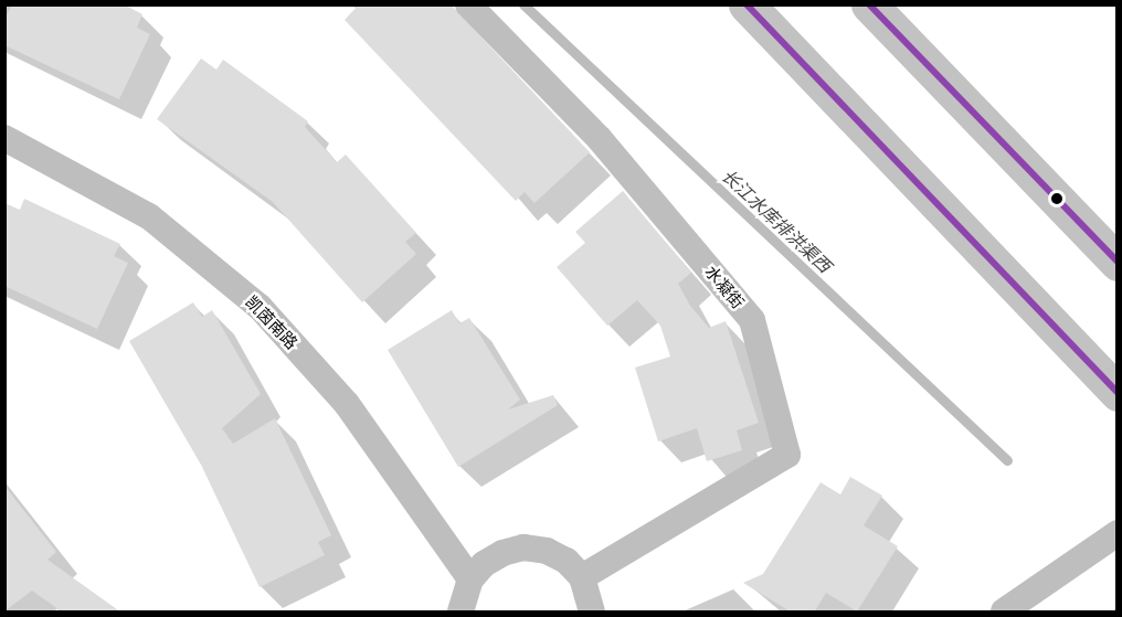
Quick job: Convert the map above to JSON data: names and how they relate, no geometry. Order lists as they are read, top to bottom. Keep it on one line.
{"streets":{"street":["水凝街","凯茵南路"]},"water":["长江水库排洪渠西"]}
